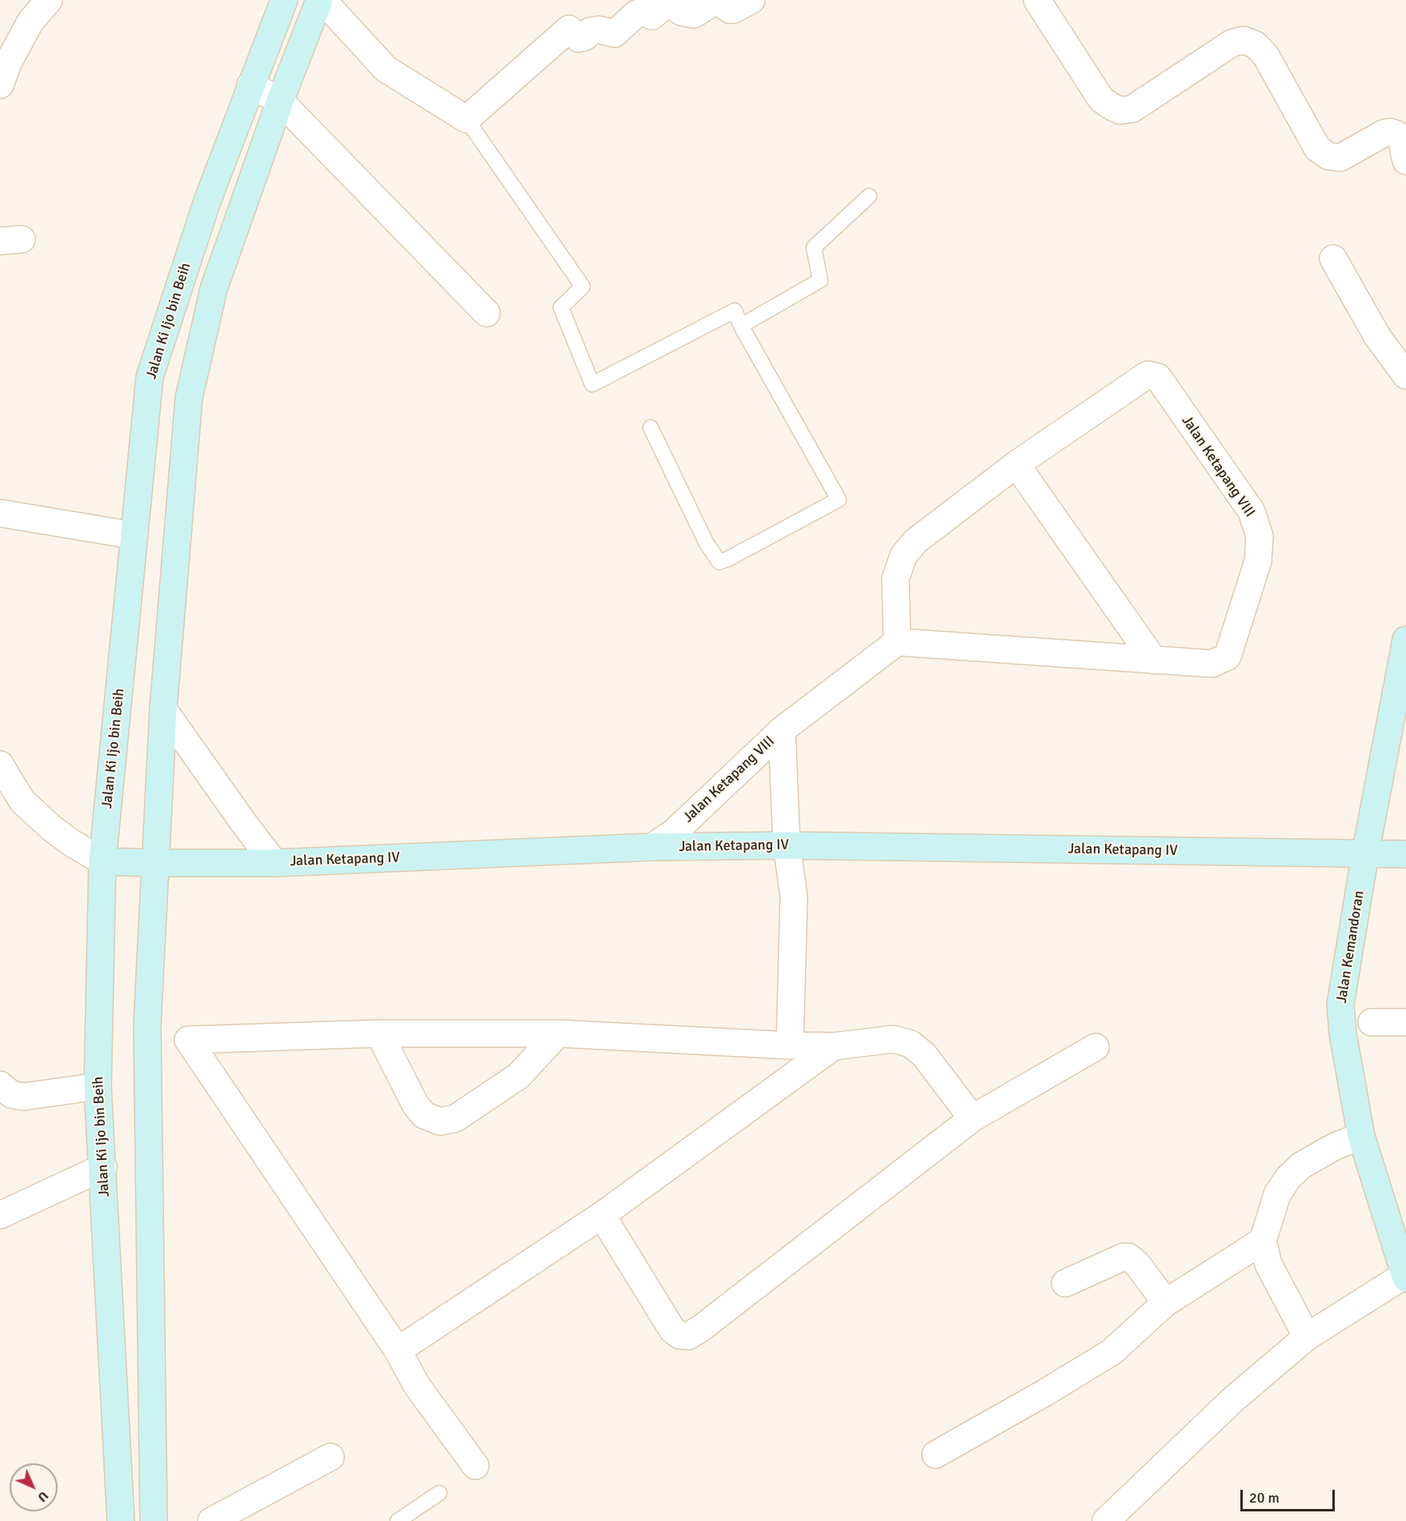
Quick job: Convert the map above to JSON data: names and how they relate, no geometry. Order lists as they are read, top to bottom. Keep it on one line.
{"streets":{"street":["Jalan Ki Ijo bin Beih","Jalan Ketapang VIII","Jalan Ketapang IV","Jalan Kemandoran"]},"crossings":[["Jalan Ki Ijo bin Beih","Jalan Ketapang IV"],["Jalan Ketapang VIII","Jalan Ketapang IV"],["Jalan Ketapang IV","Jalan Kemandoran"]],"scale_bar":"20 m","north":"bottom right"}
